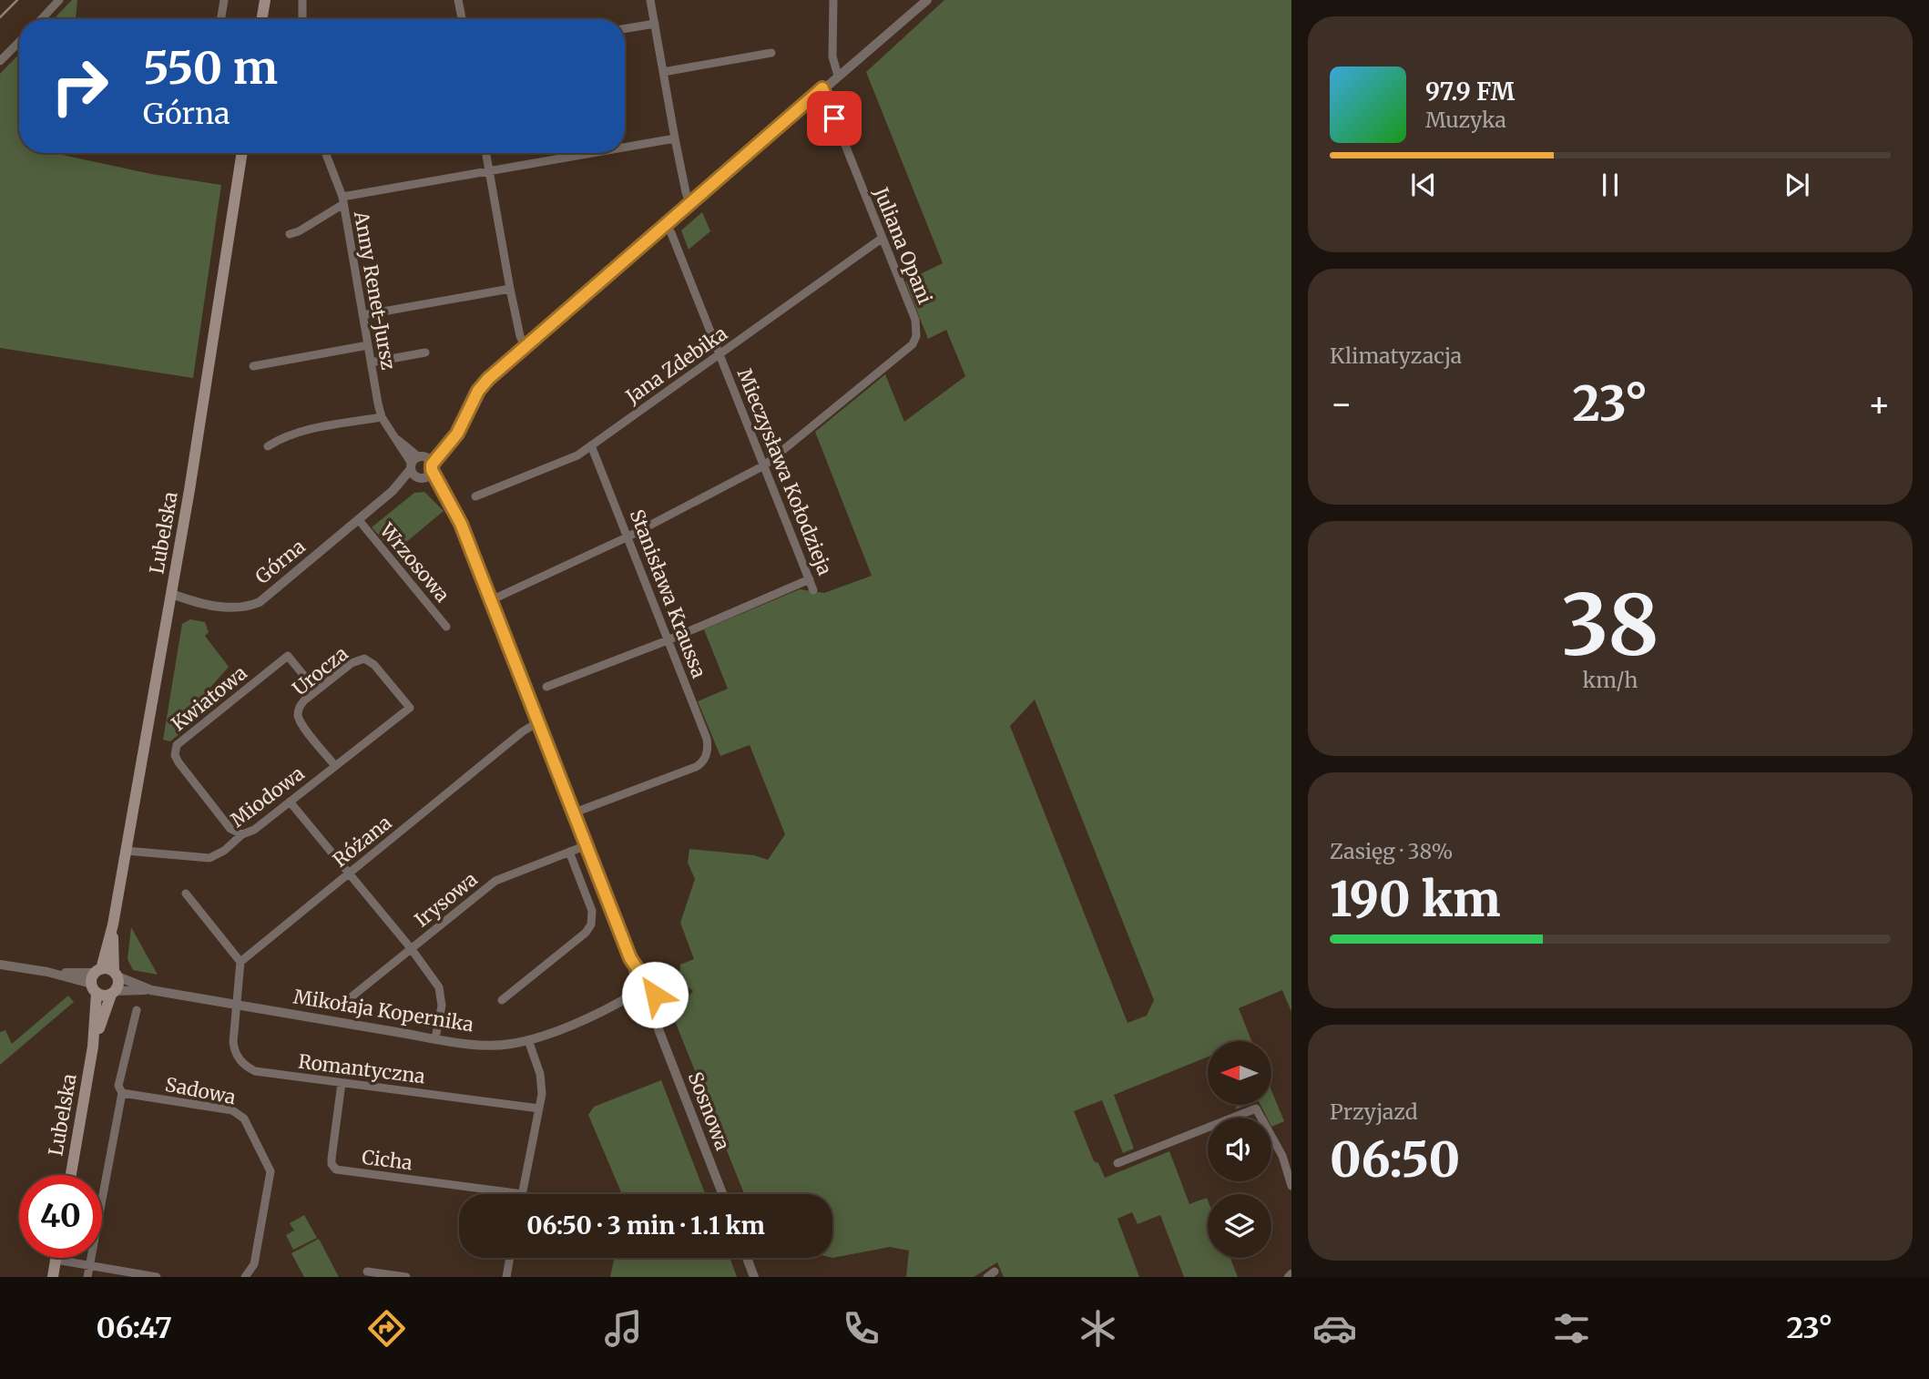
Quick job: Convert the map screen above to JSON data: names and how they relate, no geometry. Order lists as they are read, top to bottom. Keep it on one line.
{"streets":{"main road":["Lubelska"],"street":["Juliana Opani","Anny Renet-Jursz","Jana Zdebika","Mieczysława Kołodzieja","Górna","Wrzosowa","Stanisława Kraussa","Urocza","Kwiatowa","Miodowa","Różana","Irysowa","Mikołaja Kopernika","Romantyczna","Sadowa","Sosnowa","Cicha"]},"crossings":[["Juliana Opani","Jana Zdebika"],["Juliana Opani","Mieczysława Kołodzieja"],["Juliana Opani","Górna"],["Juliana Opani","Stanisława Kraussa"],["Anny Renet-Jursz","Górna"],["Jana Zdebika","Mieczysława Kołodzieja"],["Jana Zdebika","Stanisława Kraussa"],["Mieczysława Kołodzieja","Górna"],["Lubelska","Górna"],["Lubelska","Miodowa"],["Lubelska","Mikołaja Kopernika"],["Górna","Wrzosowa"],["Urocza","Kwiatowa"],["Urocza","Miodowa"],["Kwiatowa","Miodowa"],["Mikołaja Kopernika","Romantyczna"],["Mikołaja Kopernika","Sosnowa"],["Romantyczna","Cicha"]],"north":"left","page":{"turn":["550 m","Górna"],"song":["97.9 FM","Muzyka"],"tile":["Klimatyzacja",["38","km/h"],["Zasięg · 38%","190 km"],["Przyjazd","06:50"]],"heat":["−","23°","+"],"limit":"40","trip":"06:50 · 3 min · 1.1 km","tabs":["06:47","23°"]}}
